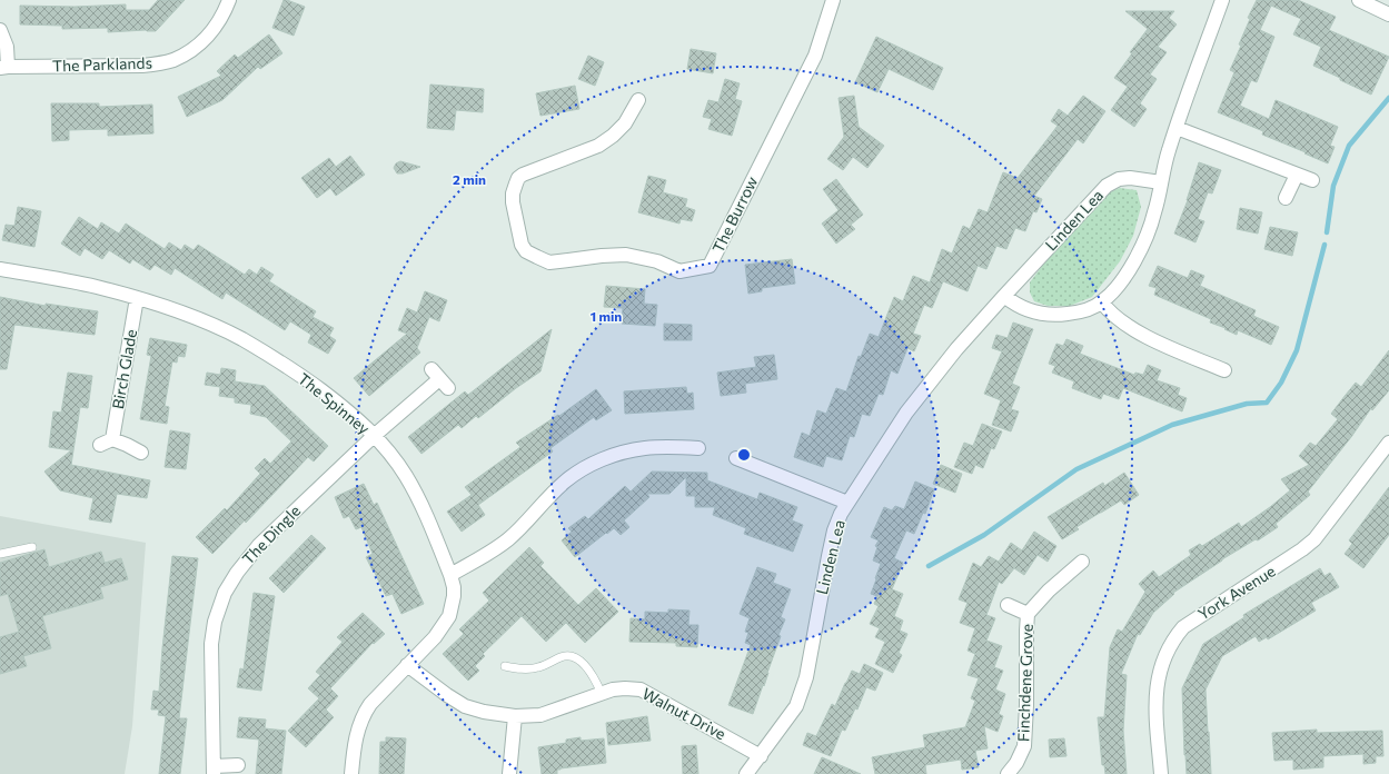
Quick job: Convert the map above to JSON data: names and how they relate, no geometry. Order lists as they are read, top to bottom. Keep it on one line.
{"streets":{"street":["The Parklands","The Burrow","Linden Lea","Birch Glade","The Spinney","The Dingle","York Avenue","Finchdene Grove","Walnut Drive"]},"crossings":[["Linden Lea","Walnut Drive"],["Birch Glade","The Spinney"],["The Spinney","The Dingle"],["The Spinney","Walnut Drive"]],"rings":["2 min","1 min"]}
